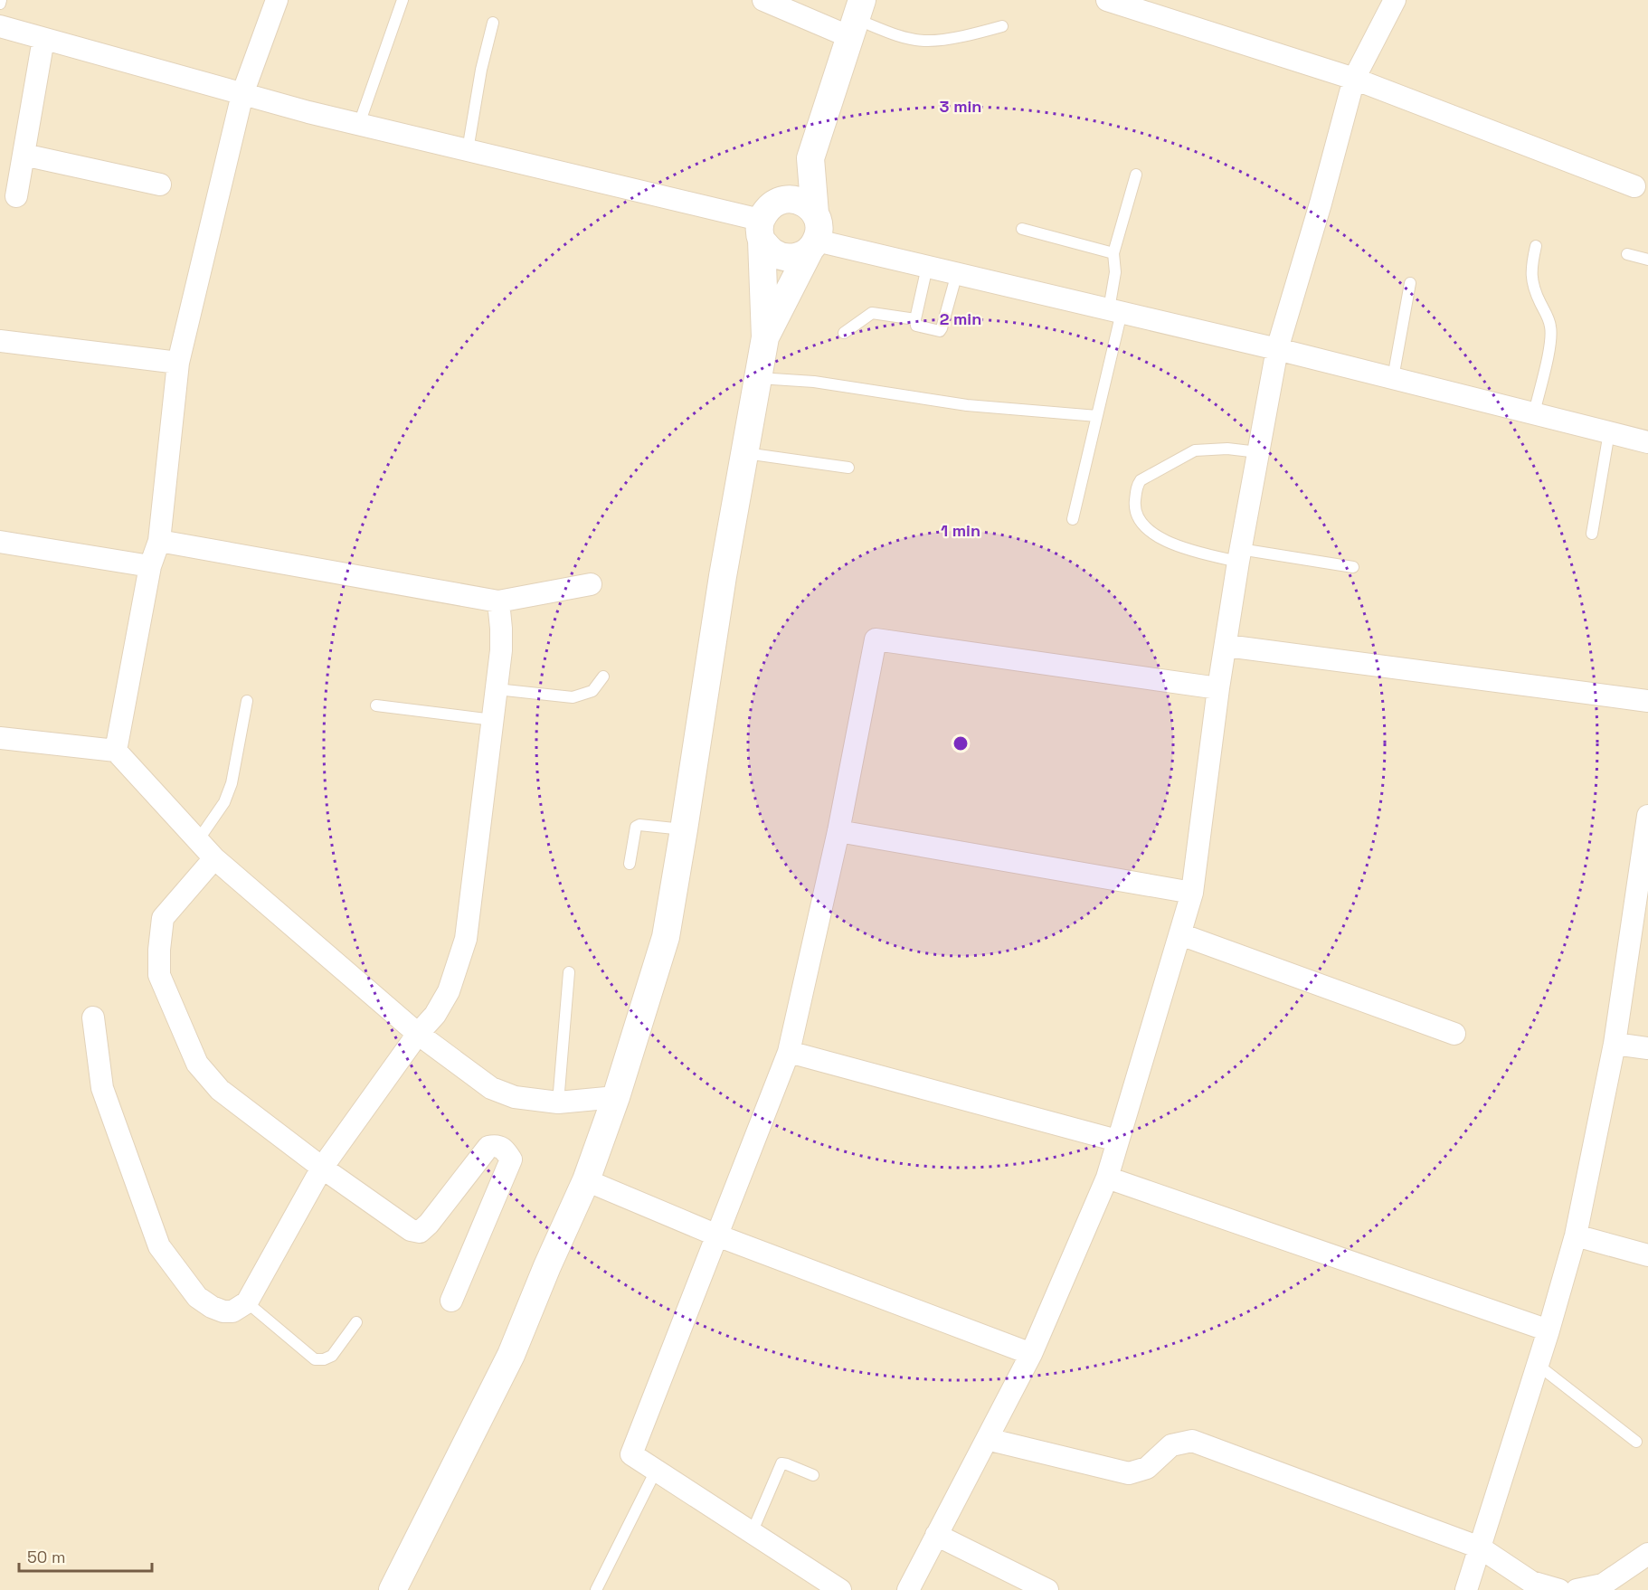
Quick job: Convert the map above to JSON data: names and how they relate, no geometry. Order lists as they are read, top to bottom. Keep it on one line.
{"scale_bar":"50 m","rings":["3 min","2 min","1 min"]}
